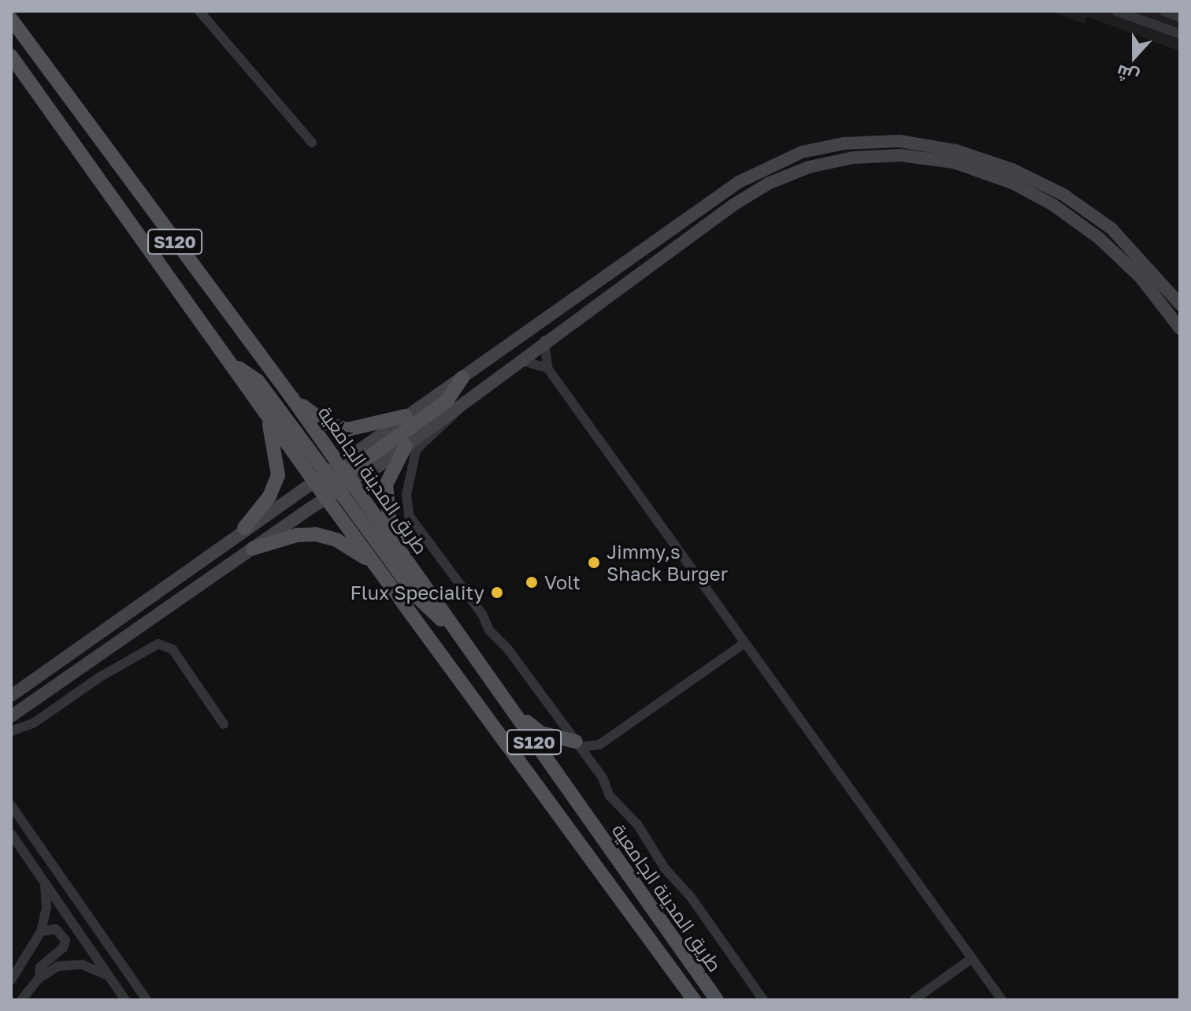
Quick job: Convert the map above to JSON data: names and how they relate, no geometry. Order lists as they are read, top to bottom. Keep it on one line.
{"streets":{"main road":["S120","طريق المدينة الجامعية"]},"places":["Jimmy,s Shack Burger","Volt","Flux Speciality"],"north":"bottom"}
